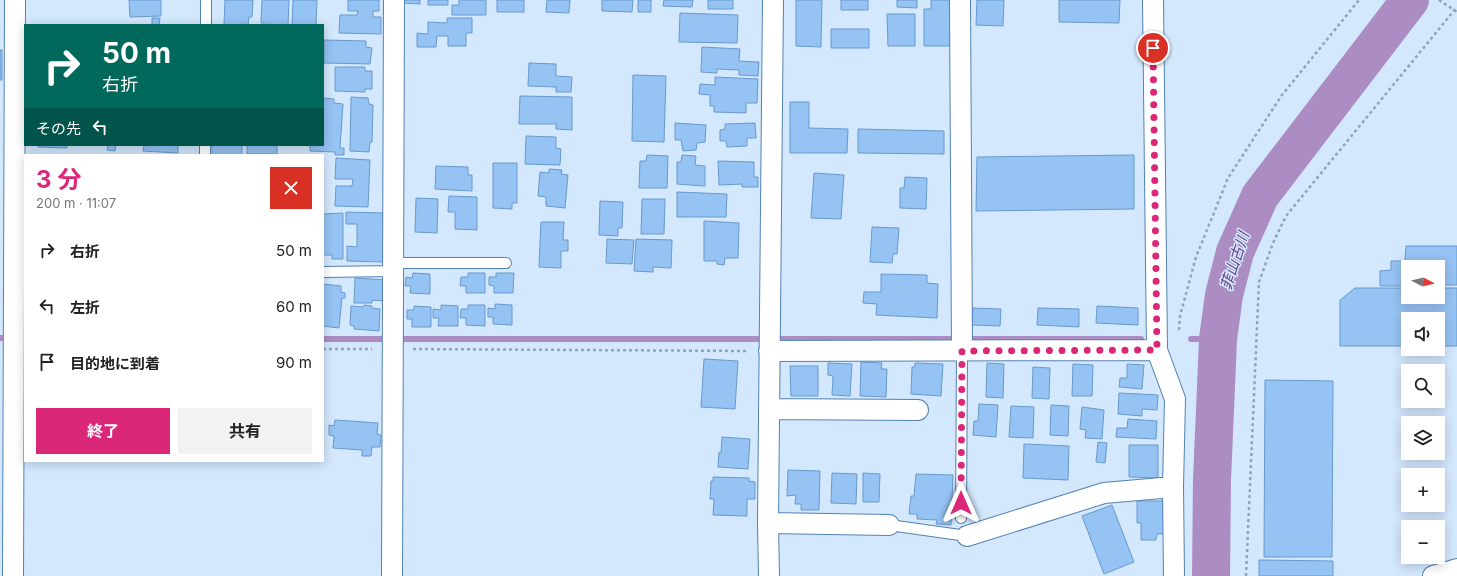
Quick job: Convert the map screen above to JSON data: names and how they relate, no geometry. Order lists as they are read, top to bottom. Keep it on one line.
{"water":["菲山古川"],"north":"right","page":{"turn":["50 m","右折"],"then":"その先","heading":["3 分","200 m · 11:07"],"list":[{"name":"右折","value":"50 m"},{"name":"左折","value":"60 m"},{"name":"目的地に到着","value":"90 m"}],"map_buttons":["+","−"],"buttons":["終了","共有"]}}
